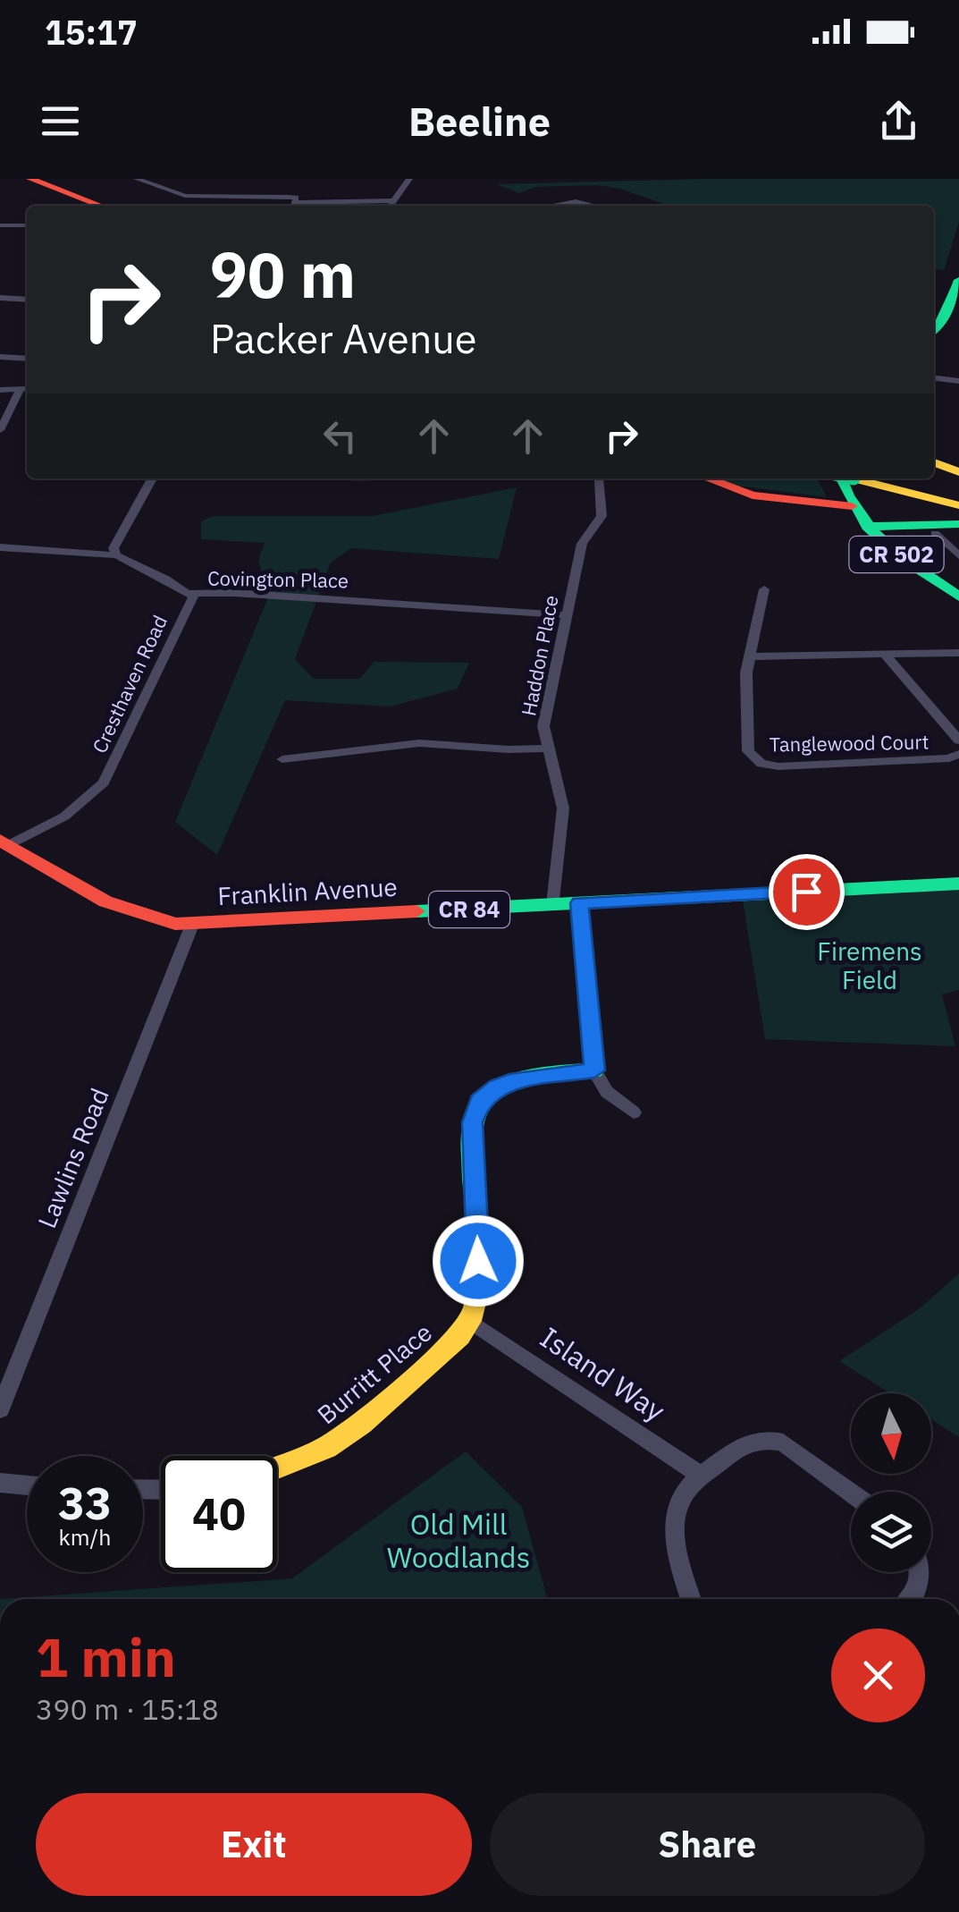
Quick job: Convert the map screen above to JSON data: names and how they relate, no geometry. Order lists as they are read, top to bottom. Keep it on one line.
{"streets":{"main road":["CR 502","Franklin Avenue","CR 84","Burritt Place"],"street":["Covington Place","Haddon Place","Cresthaven Road","Tanglewood Court","Lawlins Road","Island Way"]},"crossings":[["Covington Place","Haddon Place"],["Covington Place","Cresthaven Road"],["Haddon Place","Franklin Avenue"],["Cresthaven Road","Franklin Avenue"],["Franklin Avenue","Lawlins Road"],["Burritt Place","Island Way"]],"parks":["Firemens Field","Old Mill Woodlands"],"north":"bottom","page":{"status":"15:17","header":"Beeline","turn":["90 m","Packer Avenue"],"speed":"33 km/h","limit":"40","heading":["1 min","390 m · 15:18"],"buttons":["Exit","Share"]}}
